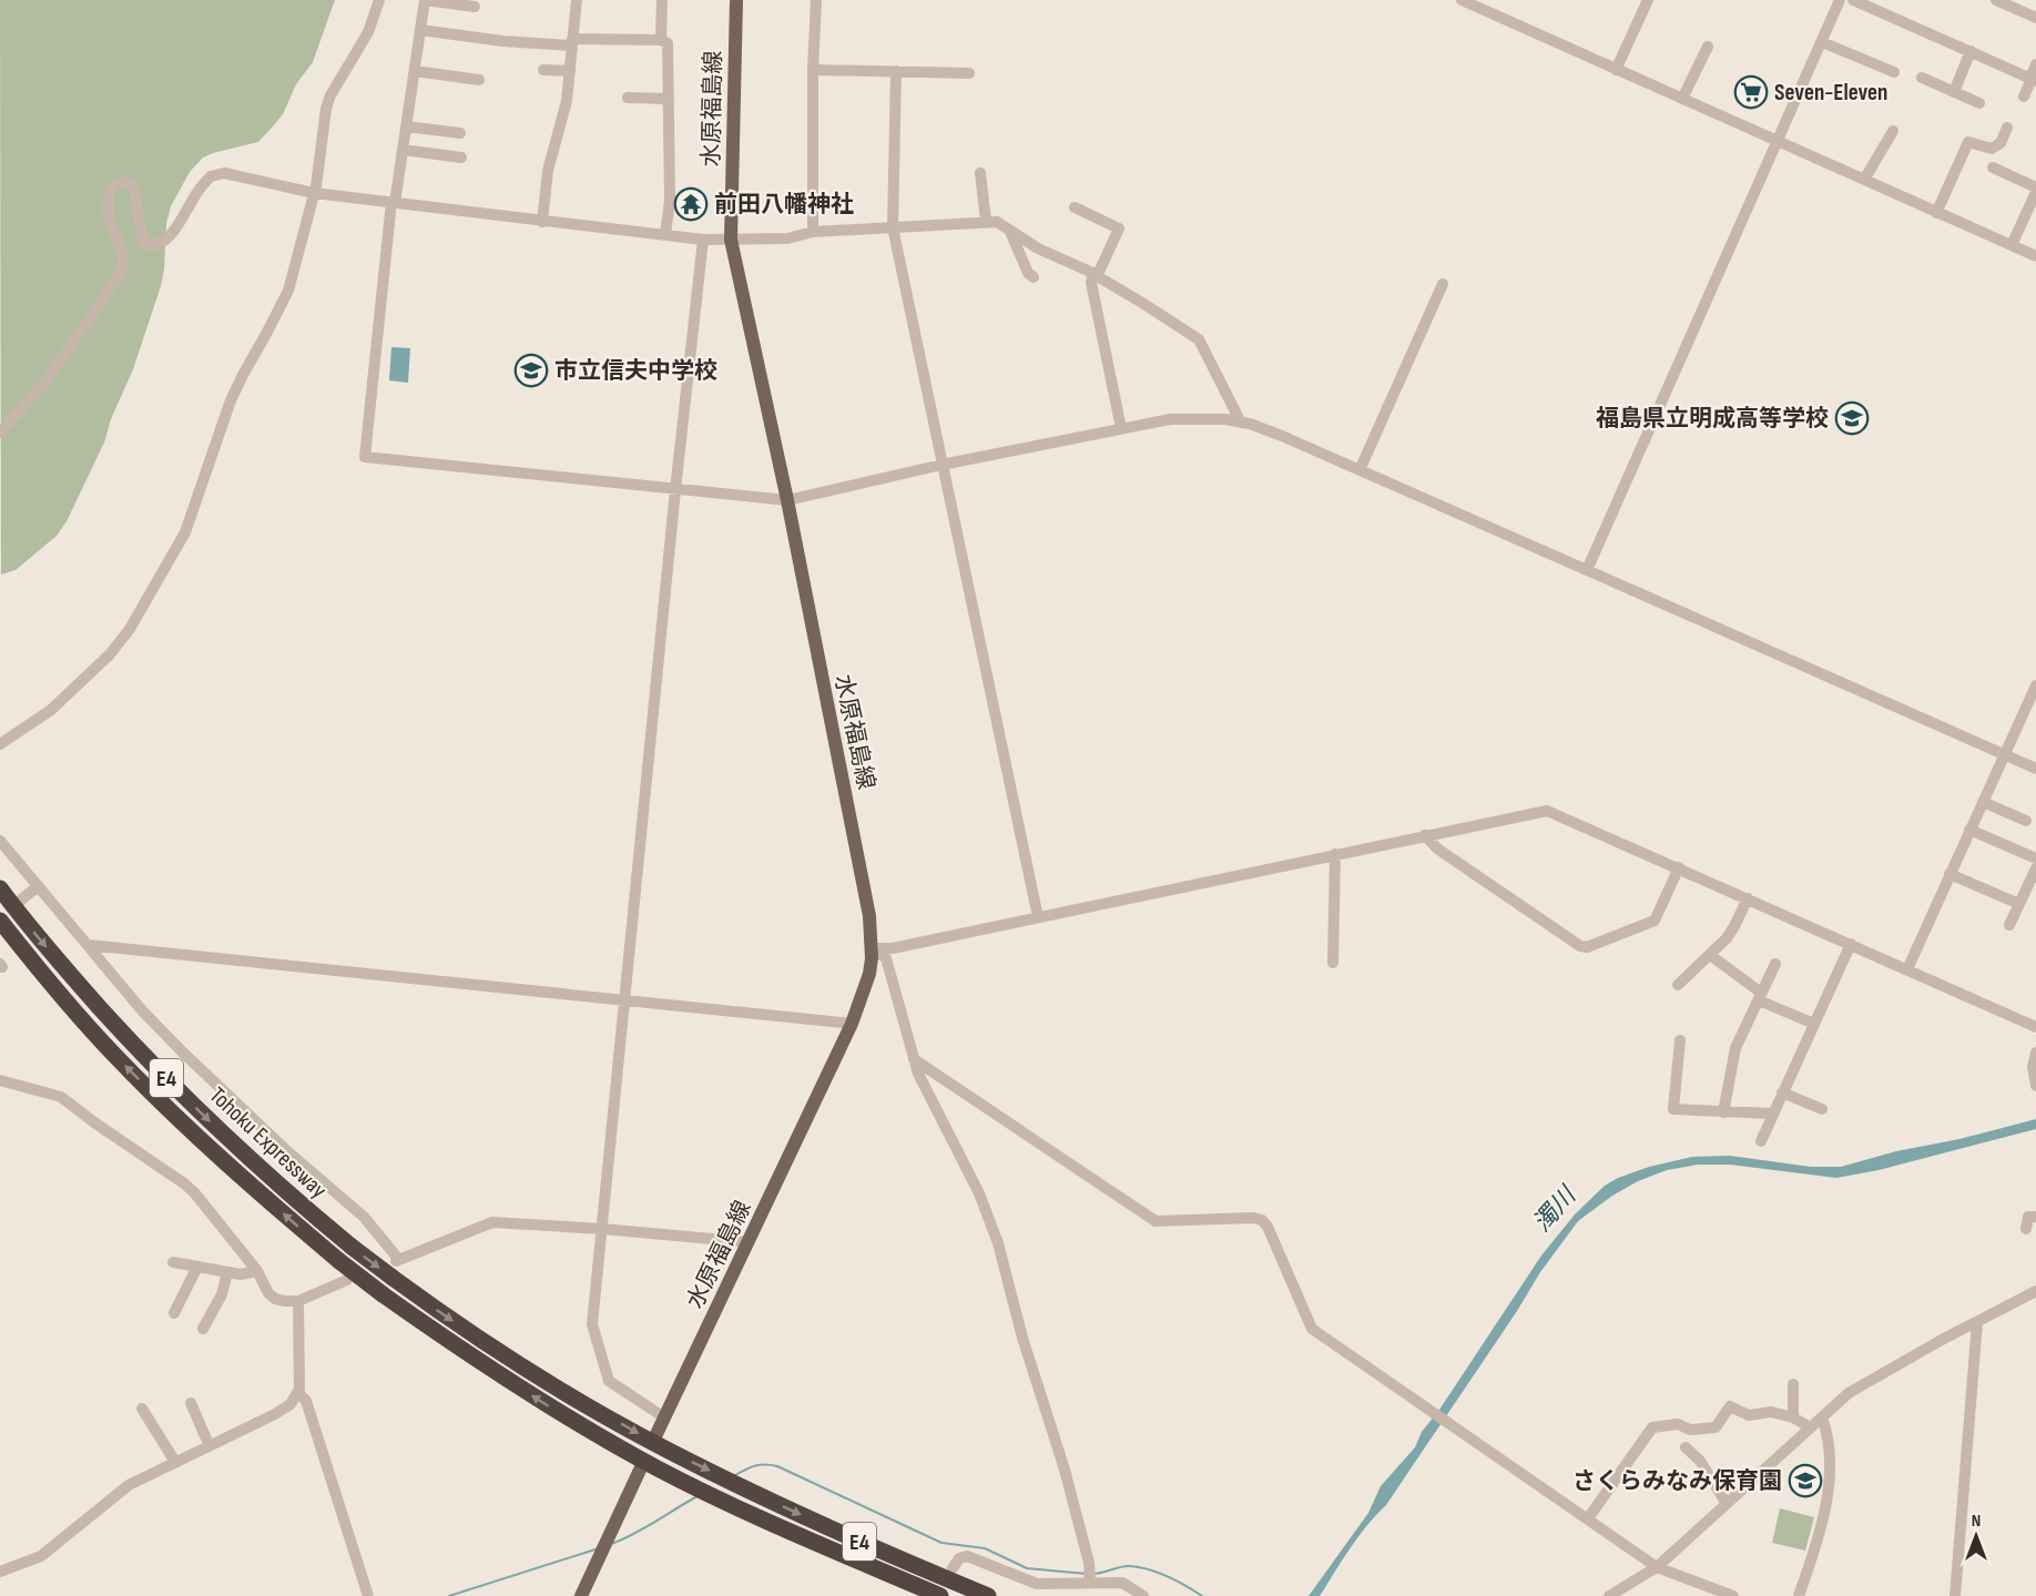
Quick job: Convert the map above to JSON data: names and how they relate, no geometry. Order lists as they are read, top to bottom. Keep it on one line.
{"streets":{"highway":["E4","Tohoku Expressway"],"main road":["水原福島線"]},"crossings":[["E4","Tohoku Expressway"]],"water":["濁川"],"places":{"supermarket":["Seven-Eleven"],"temple":["前田八幡神社"],"school or university":["市立信夫中学校","福島県立明成高等学校","さくらみなみ保育園"]},"north":"top"}
